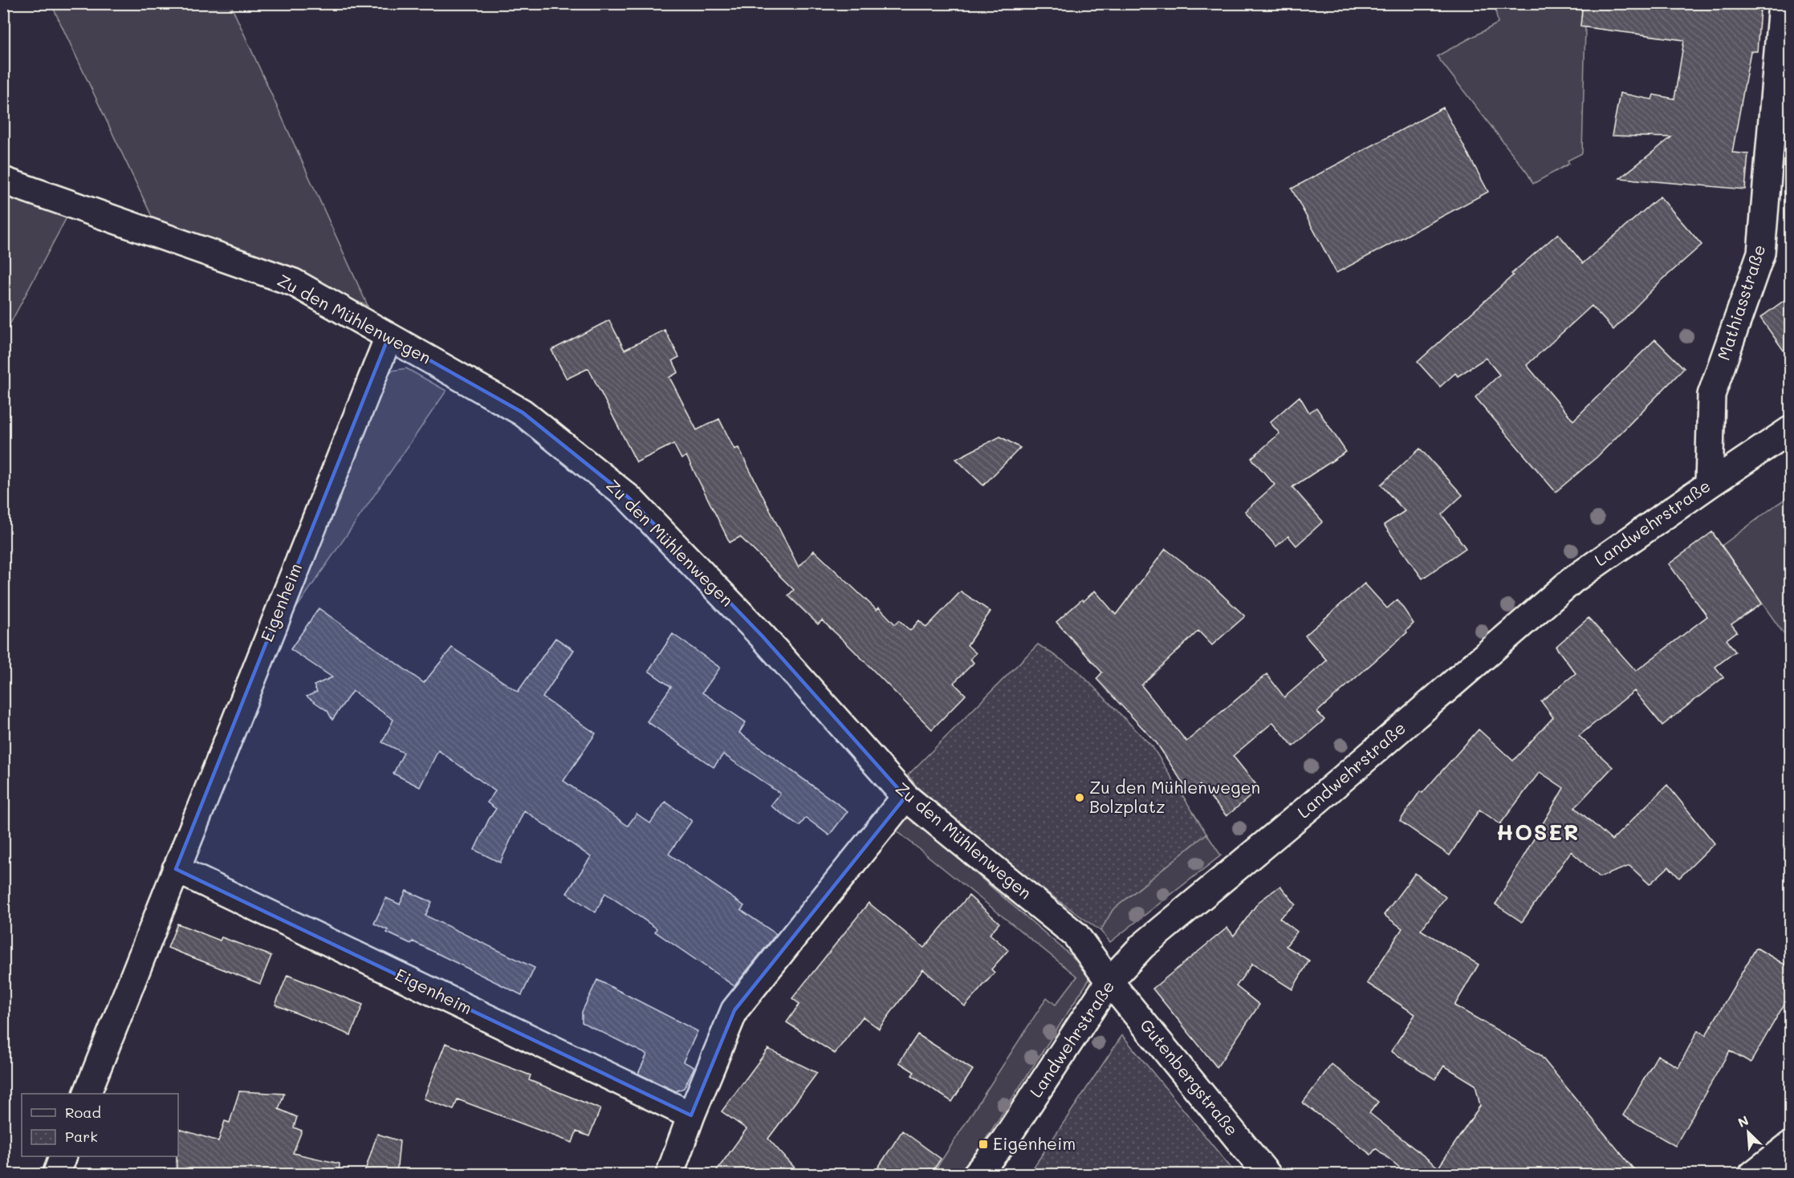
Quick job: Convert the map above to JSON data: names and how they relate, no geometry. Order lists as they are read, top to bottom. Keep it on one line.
{"streets":{"street":["Mathiasstraße","Zu den Mühlenwegen","Landwehrstraße","Eigenheim","Gutenbergstraße"]},"crossings":[["Mathiasstraße","Landwehrstraße"],["Zu den Mühlenwegen","Landwehrstraße"],["Zu den Mühlenwegen","Eigenheim"],["Zu den Mühlenwegen","Gutenbergstraße"],["Landwehrstraße","Gutenbergstraße"]],"districts":["HOSER"],"places":{"other":["Zu den Mühlenwegen Bolzplatz"],"transit":["Eigenheim"]},"legend":["Road","Park"],"north":"top left"}
